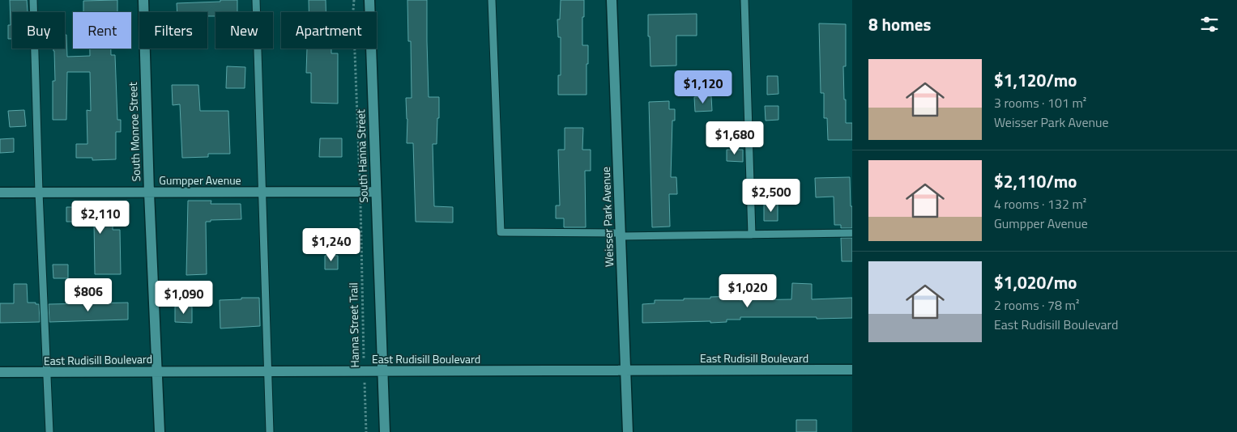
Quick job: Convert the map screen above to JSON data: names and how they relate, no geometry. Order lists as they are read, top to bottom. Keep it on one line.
{"streets":{"street":["South Monroe Street","South Hanna Street","Gumpper Avenue","Weisser Park Avenue","East Rudisill Boulevard"],"path":["Hanna Street Trail"]},"crossings":[["South Monroe Street","Gumpper Avenue"],["South Monroe Street","East Rudisill Boulevard"],["South Hanna Street","Gumpper Avenue"],["South Hanna Street","East Rudisill Boulevard"],["Gumpper Avenue","Hanna Street Trail"],["Weisser Park Avenue","East Rudisill Boulevard"],["Hanna Street Trail","East Rudisill Boulevard"]],"page":{"heading":"8 homes","chip":["Buy","Rent","Filters","New","Apartment"],"list":[{"name":"$1,120/mo","note":"3 rooms · 101 m² · Weisser Park Avenue"},{"name":"$2,110/mo","note":"4 rooms · 132 m² · Gumpper Avenue"},{"name":"$1,020/mo","note":"2 rooms · 78 m² · East Rudisill Boulevard"}],"price":["$1,120","$1,680","$2,500","$2,110","$1,240","$1,020","$806","$1,090"]}}
